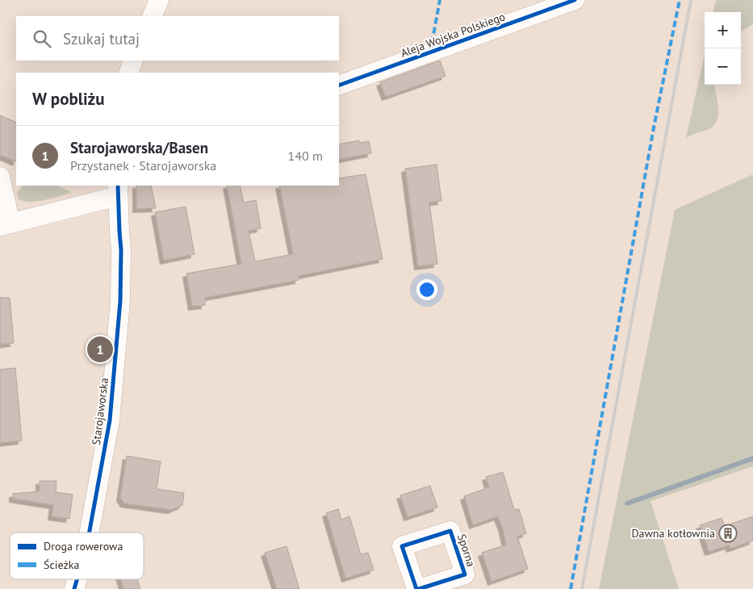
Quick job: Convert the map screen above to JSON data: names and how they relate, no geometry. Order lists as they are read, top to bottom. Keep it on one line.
{"streets":{"street":["Aleja Wojska Polskiego","Starojaworska"],"cycle path":["Sporna"]},"places":{"building":["Dawna kotłownia"]},"legend":["Droga rowerowa","Ścieżka"],"page":{"map_buttons":["+","−"],"search":"Szukaj tutaj","heading":"W pobliżu","list":[{"mark":"1","name":"Starojaworska/Basen","note":"Przystanek · Starojaworska","value":"140 m"}],"pins":"1"}}
